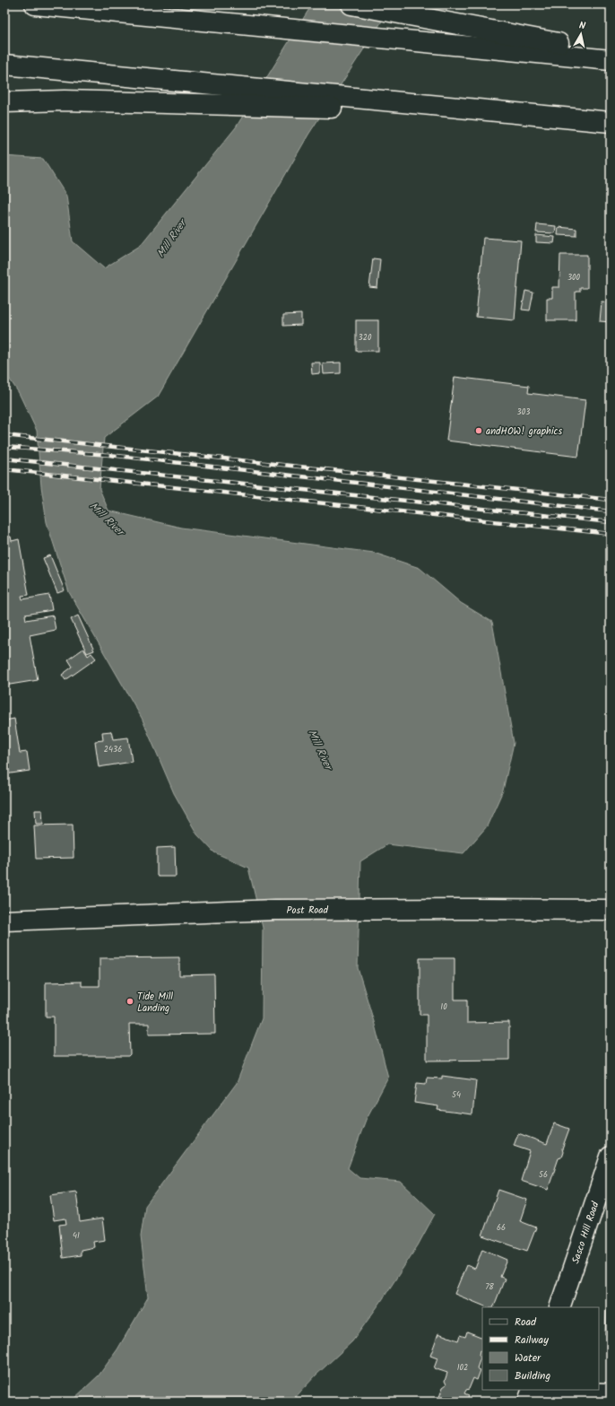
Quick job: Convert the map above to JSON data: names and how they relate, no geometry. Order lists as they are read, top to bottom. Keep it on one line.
{"streets":{"main road":["Post Road","Sasco Hill Road"]},"water":["Mill River"],"places":["andHOW! graphics","Tide Mill Landing"],"house_numbers":["300","320","303","2436","10","54","56","66","41","78","102"],"legend":["Road","Railway","Water","Building"],"north":"top"}
